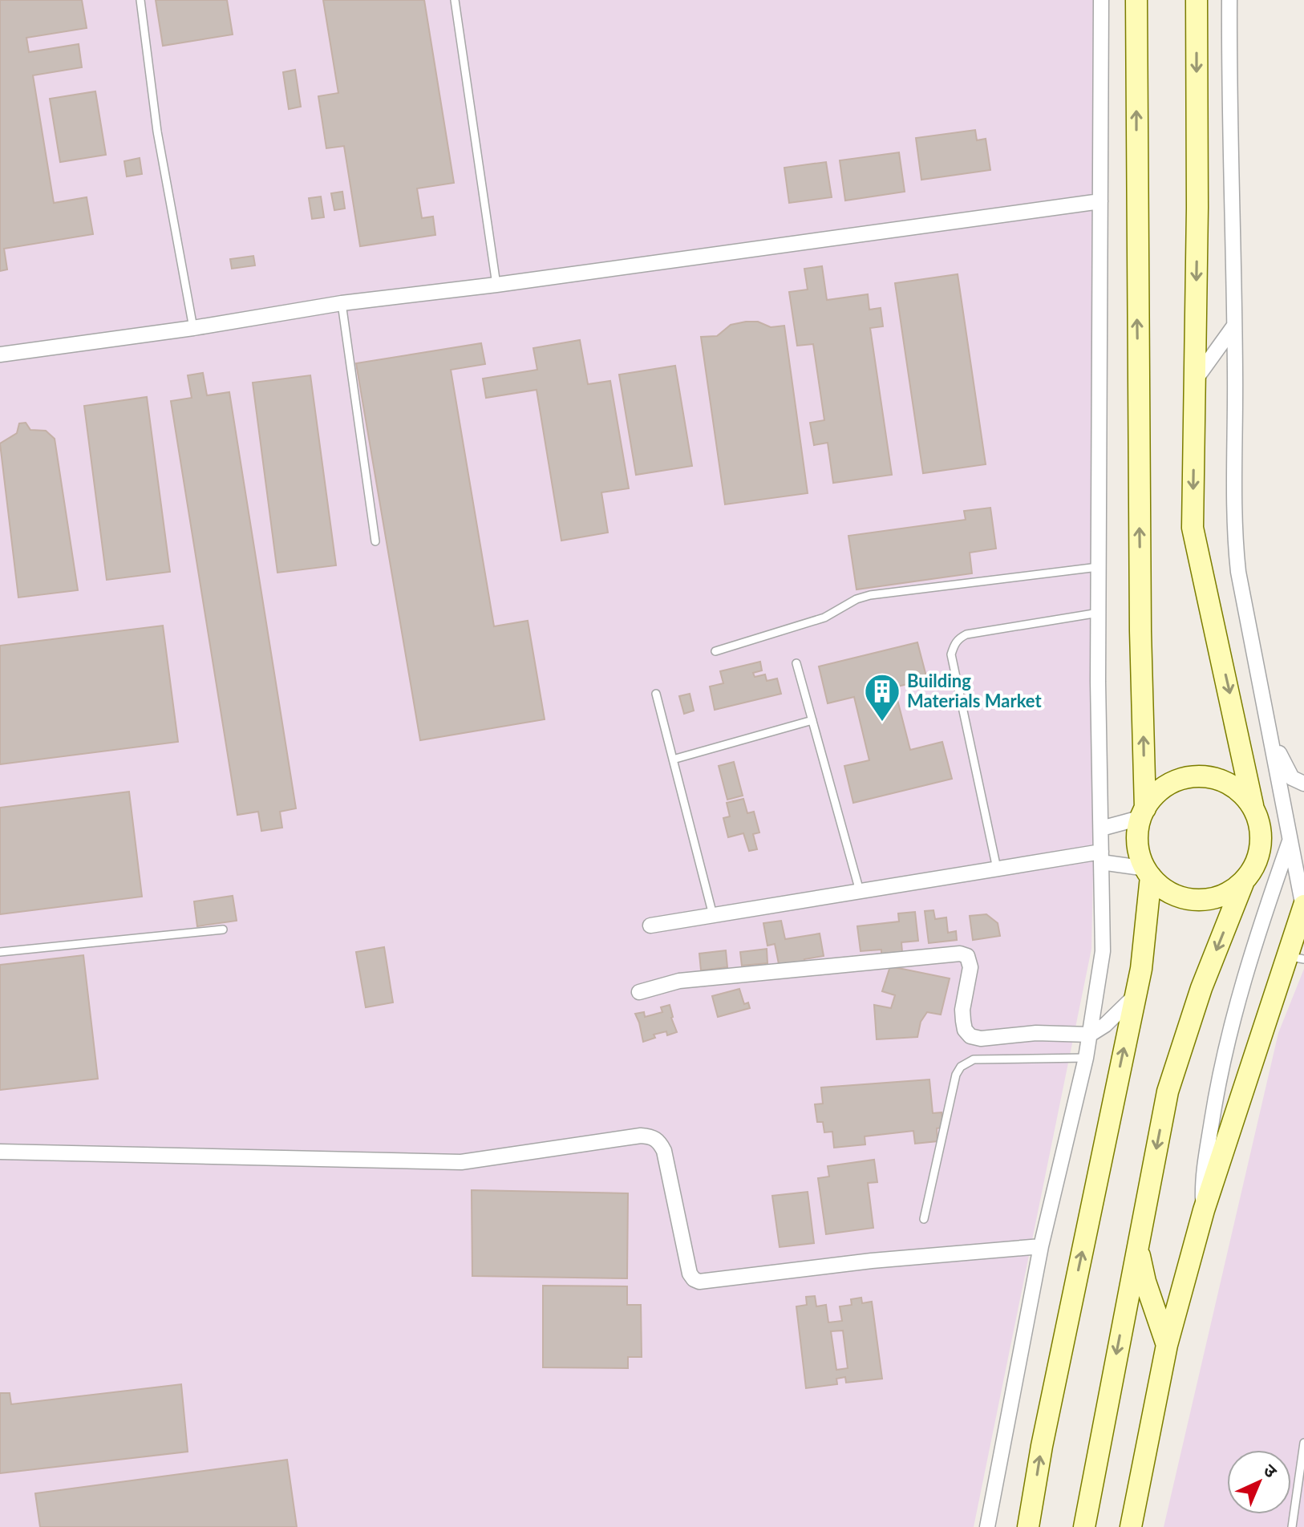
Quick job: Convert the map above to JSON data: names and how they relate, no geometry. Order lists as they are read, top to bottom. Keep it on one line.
{"places":{"building":["Building Materials Market"]},"north":"top right"}
